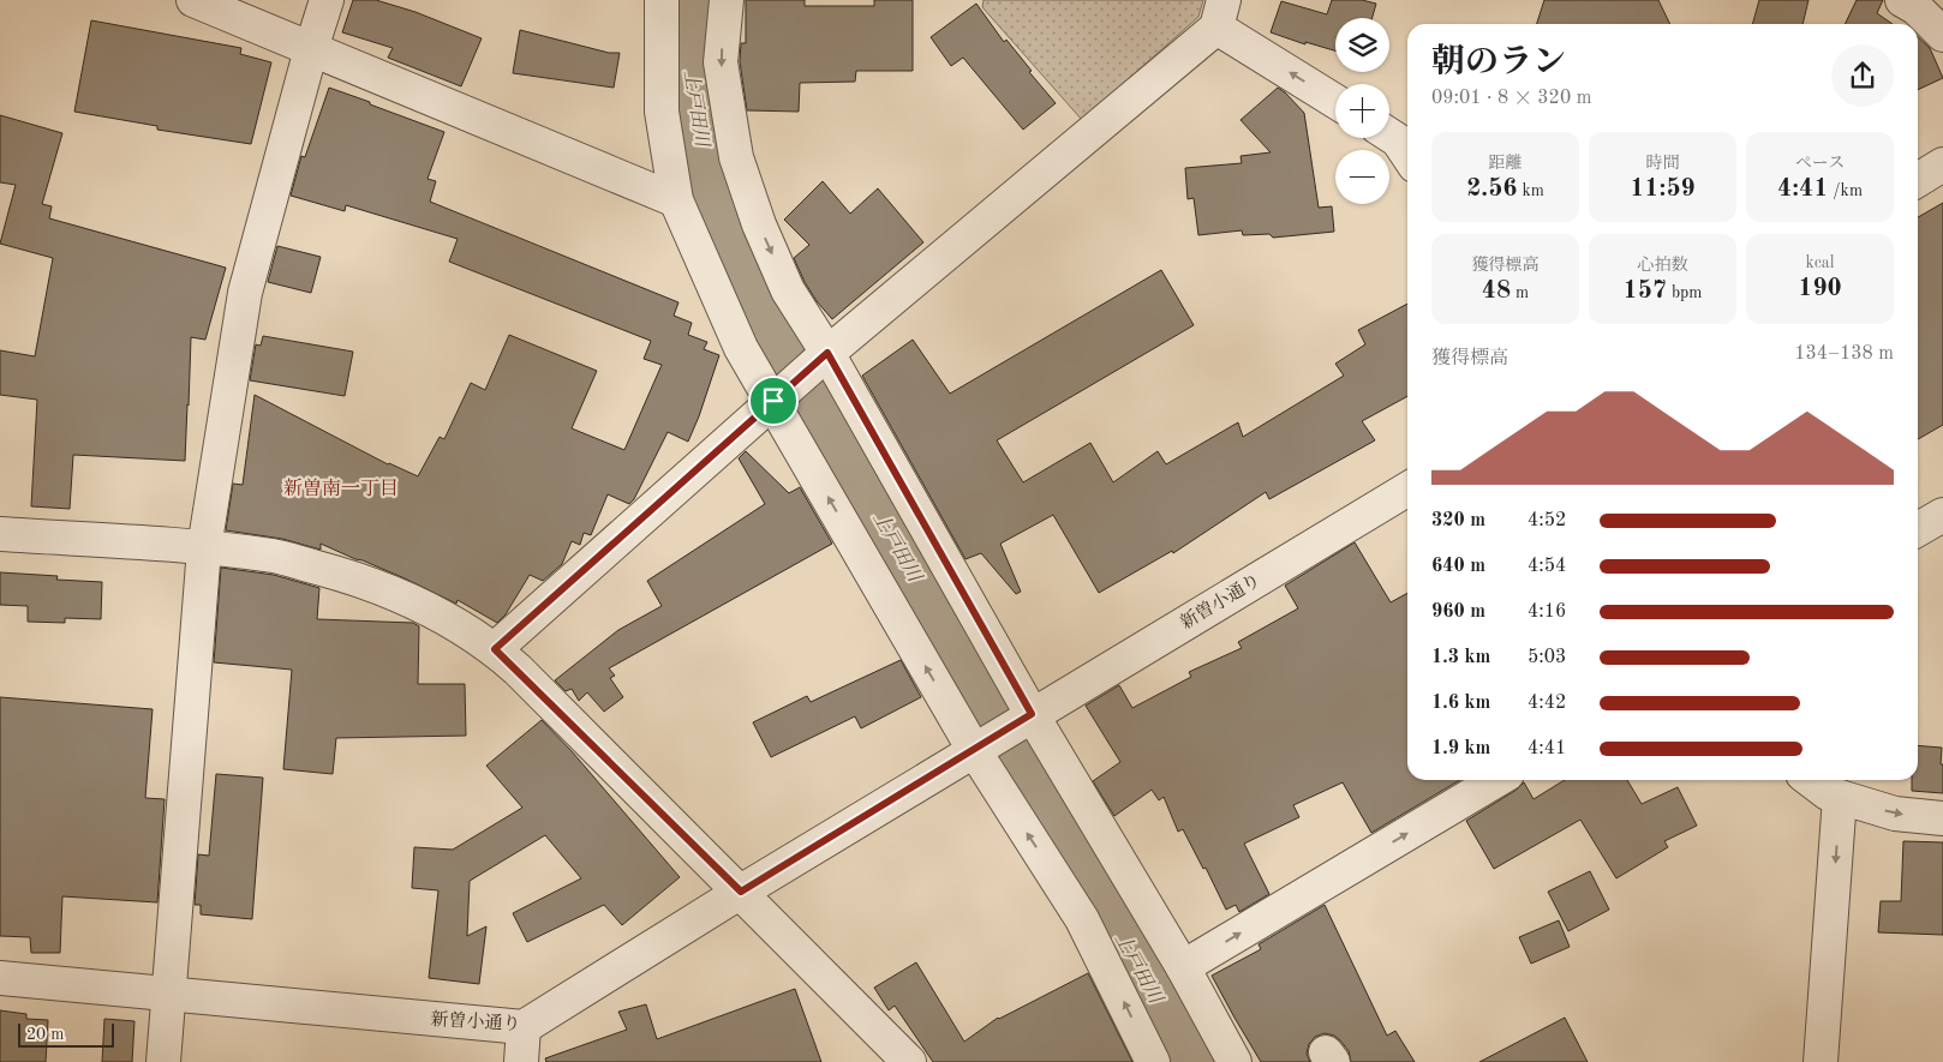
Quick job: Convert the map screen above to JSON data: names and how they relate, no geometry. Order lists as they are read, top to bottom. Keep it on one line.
{"streets":{"street":["新曽小通り"]},"districts":["新曽南一丁目"],"water":["上戸田川"],"scale_bar":"20 m","page":{"map_buttons":["+","−"],"heading":["朝のラン","09:01 · 8 × 320 m"],"stats":[["距離","2.56 km"],["時間","11:59"],["ペース","4:41 /km"],["獲得標高","48 m"],["心拍数","157 bpm"],["kcal","190"]],"chart":["獲得標高","134–138 m"],"list":[{"name":"320 m","note":"4:52"},{"name":"640 m","note":"4:54"},{"name":"960 m","note":"4:16"},{"name":"1.3 km","note":"5:03"},{"name":"1.6 km","note":"4:42"},{"name":"1.9 km","note":"4:41"}],"scale":"20 m"}}
